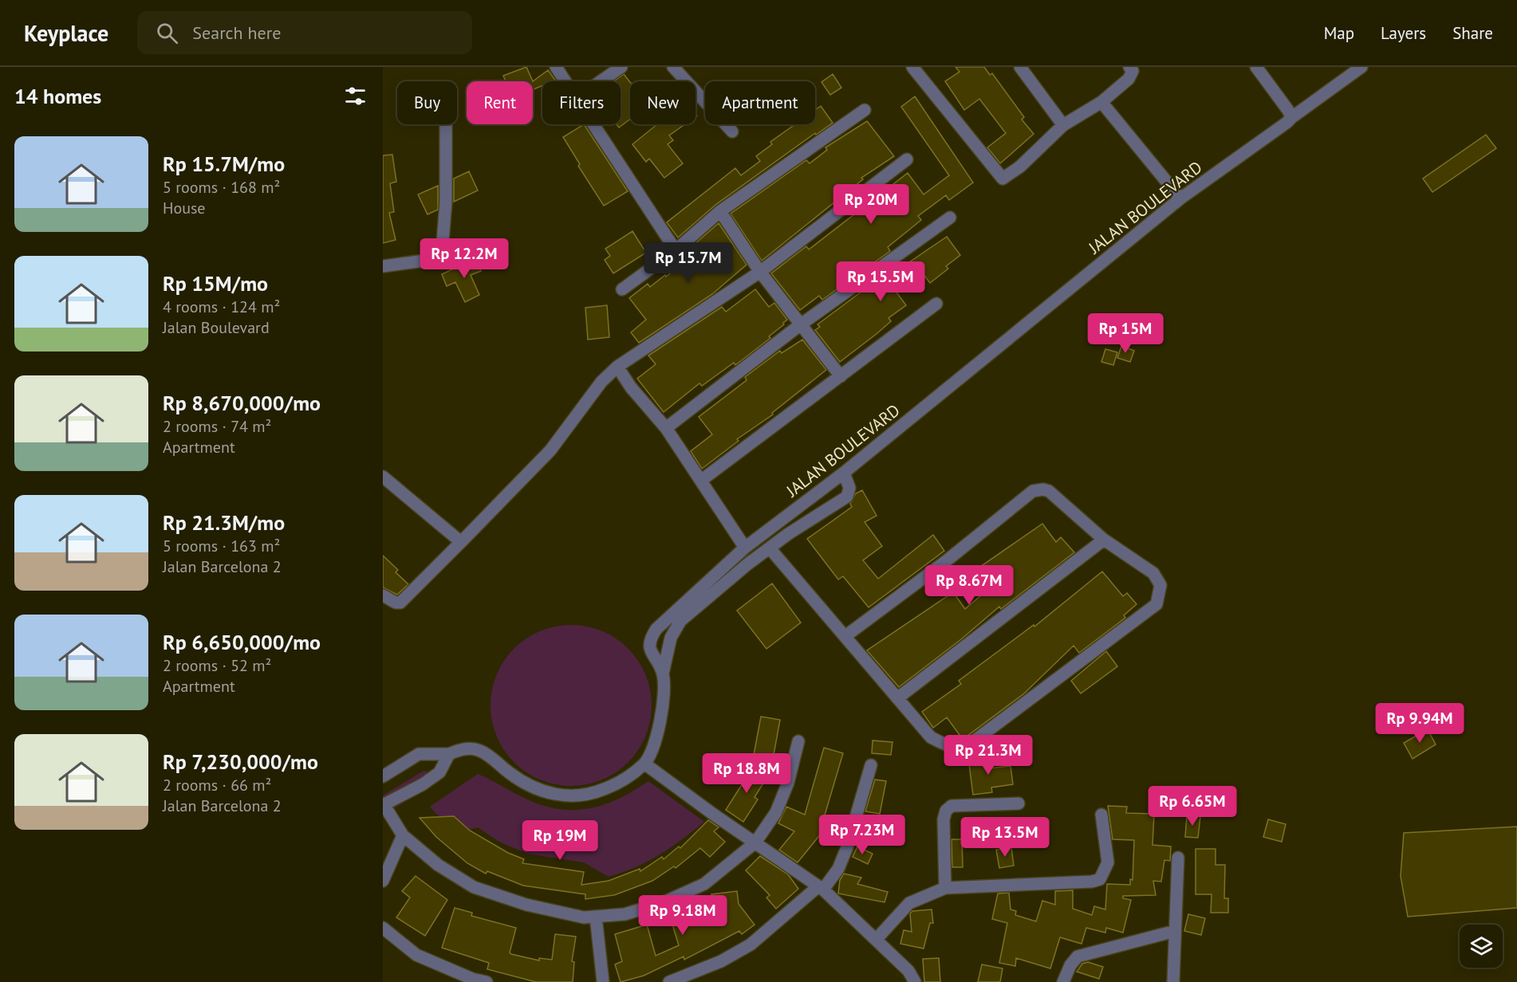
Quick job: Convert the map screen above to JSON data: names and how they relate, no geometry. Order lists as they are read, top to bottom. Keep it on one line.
{"streets":{"street":["JALAN BOULEVARD"]},"page":{"header":"Keyplace","search":"Search here","nav":["Map","Layers","Share"],"heading":"14 homes","chip":["Buy","Rent","Filters","New","Apartment"],"list":[{"name":"Rp 15.7M/mo","note":"5 rooms · 168 m² · House"},{"name":"Rp 15M/mo","note":"4 rooms · 124 m² · Jalan Boulevard"},{"name":"Rp 8,670,000/mo","note":"2 rooms · 74 m² · Apartment"},{"name":"Rp 21.3M/mo","note":"5 rooms · 163 m² · Jalan Barcelona 2"},{"name":"Rp 6,650,000/mo","note":"2 rooms · 52 m² · Apartment"},{"name":"Rp 7,230,000/mo","note":"2 rooms · 66 m² · Jalan Barcelona 2"}],"price":["Rp 20M","Rp 12.2M","Rp 15.7M","Rp 15.5M","Rp 15M","Rp 8.67M","Rp 9.94M","Rp 21.3M","Rp 18.8M","Rp 6.65M","Rp 7.23M","Rp 13.5M","Rp 19M","Rp 9.18M"]}}
